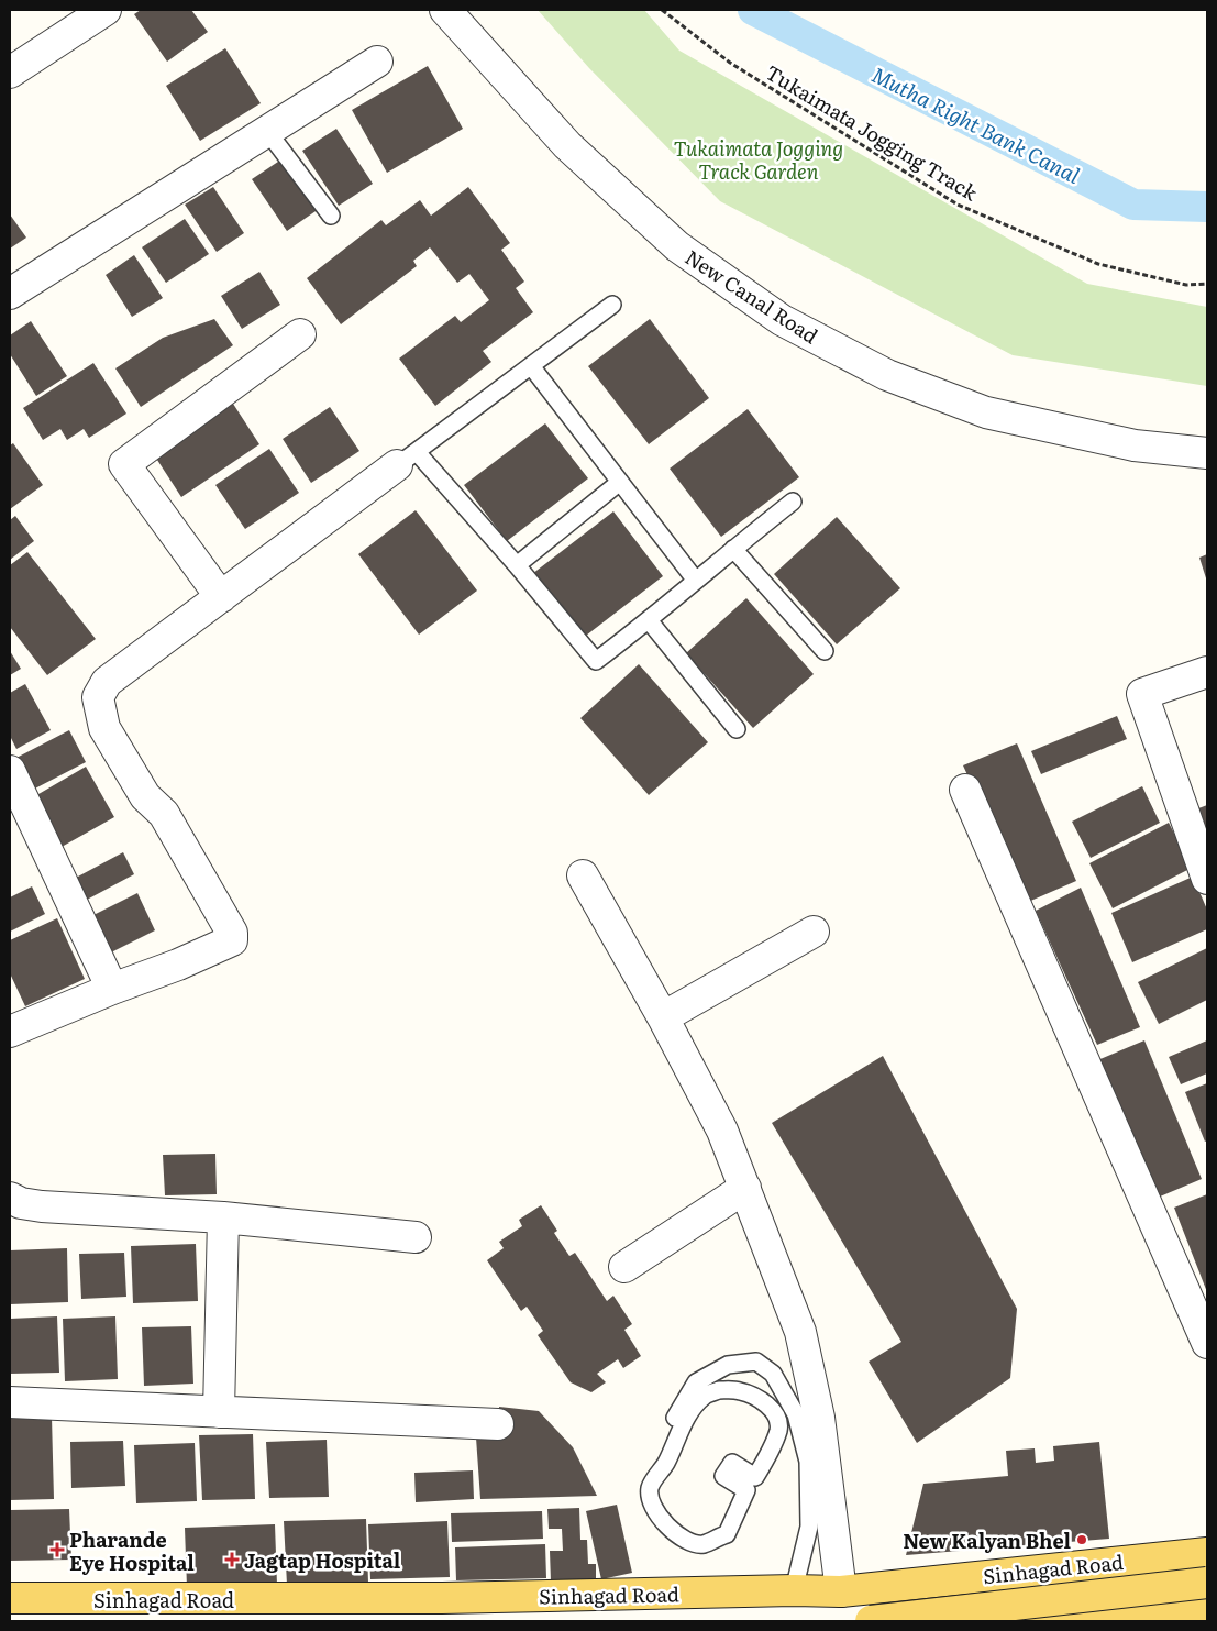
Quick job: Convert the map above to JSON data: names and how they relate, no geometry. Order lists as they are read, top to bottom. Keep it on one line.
{"streets":{"main road":["Sinhagad Road"],"street":["New Canal Road"],"path":["Tukaimata Jogging Track"]},"water":["Mutha Right Bank Canal"],"parks":["Tukaimata Jogging Track Garden"],"places":{"other":["New Kalyan Bhel"],"health":["Pharande Eye Hospital","Jagtap Hospital"]}}
